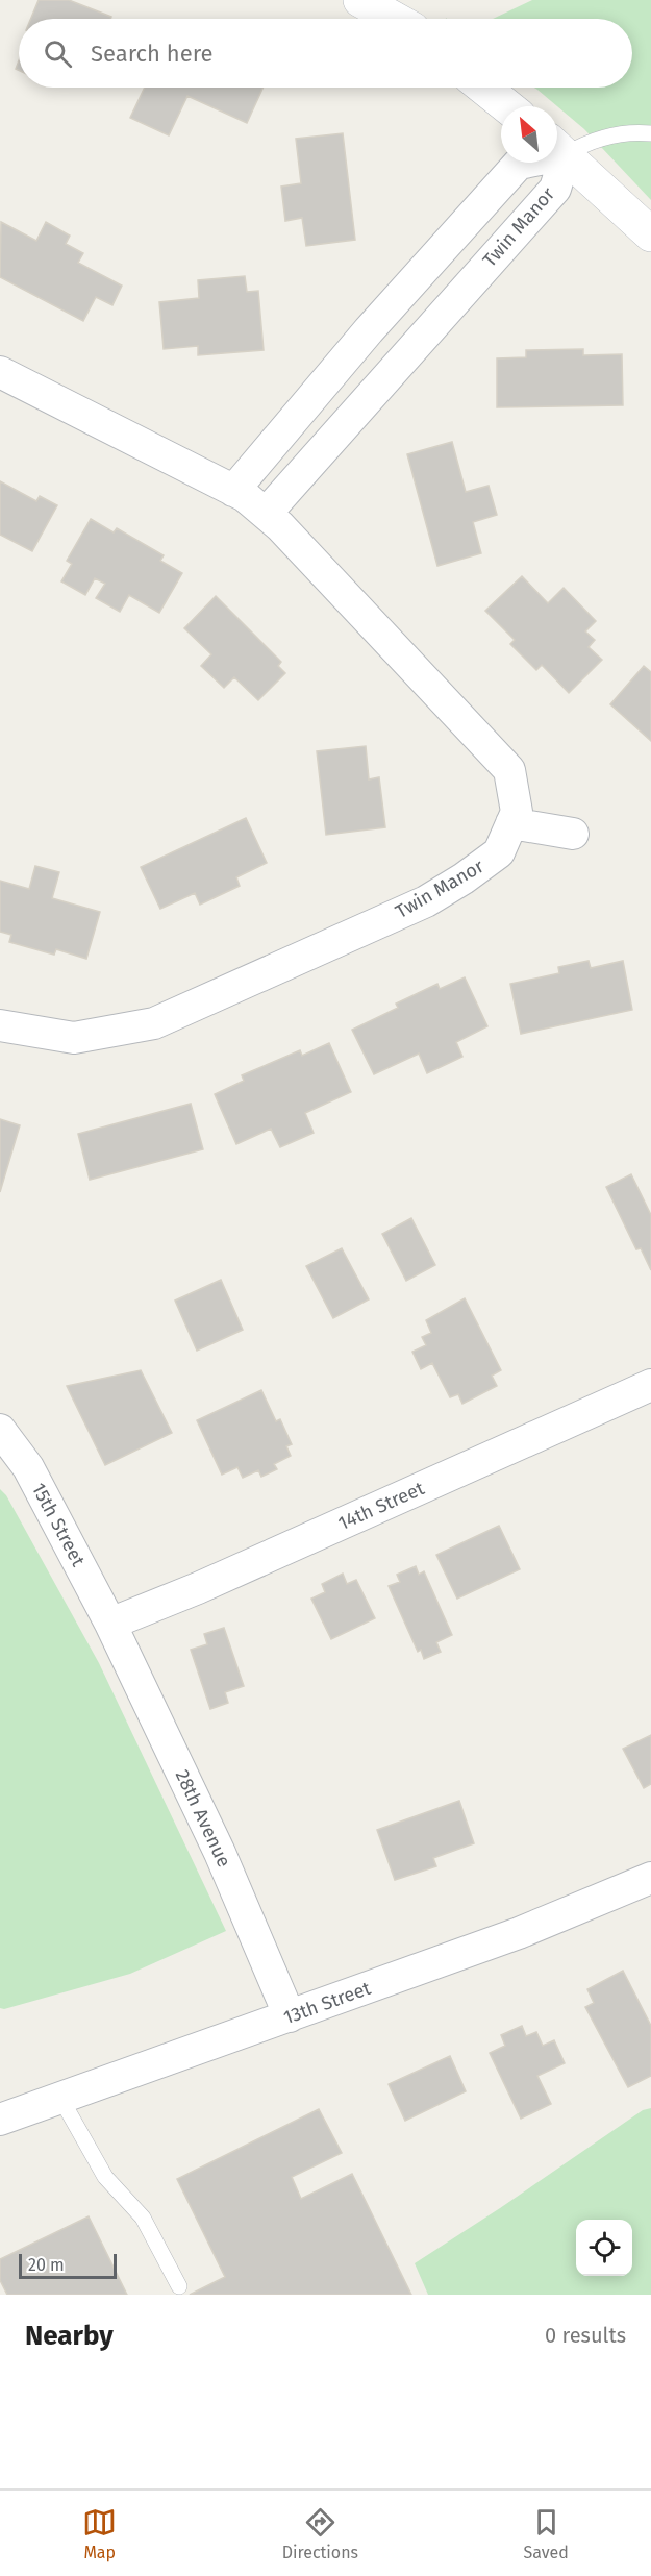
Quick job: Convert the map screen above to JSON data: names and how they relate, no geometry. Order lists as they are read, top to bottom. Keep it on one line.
{"streets":{"street":["Twin Manor","14th Street","15th Street","28th Avenue","13th Street"]},"crossings":[["14th Street","15th Street"],["14th Street","28th Avenue"],["15th Street","28th Avenue"],["28th Avenue","13th Street"]],"scale_bar":"20 m","north":"top left","page":{"search":"Search here","scale":"20 m","heading":["Nearby","0 results"],"nav":["Map","Directions","Saved"]}}
